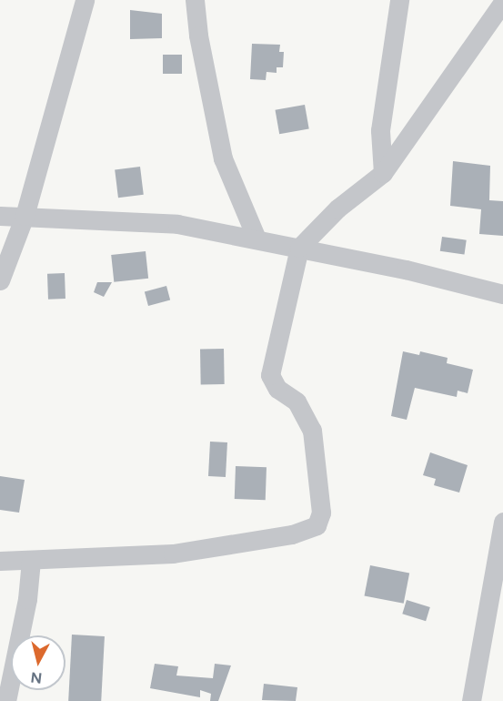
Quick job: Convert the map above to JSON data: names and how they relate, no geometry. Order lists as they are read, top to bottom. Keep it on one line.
{"north":"bottom"}
